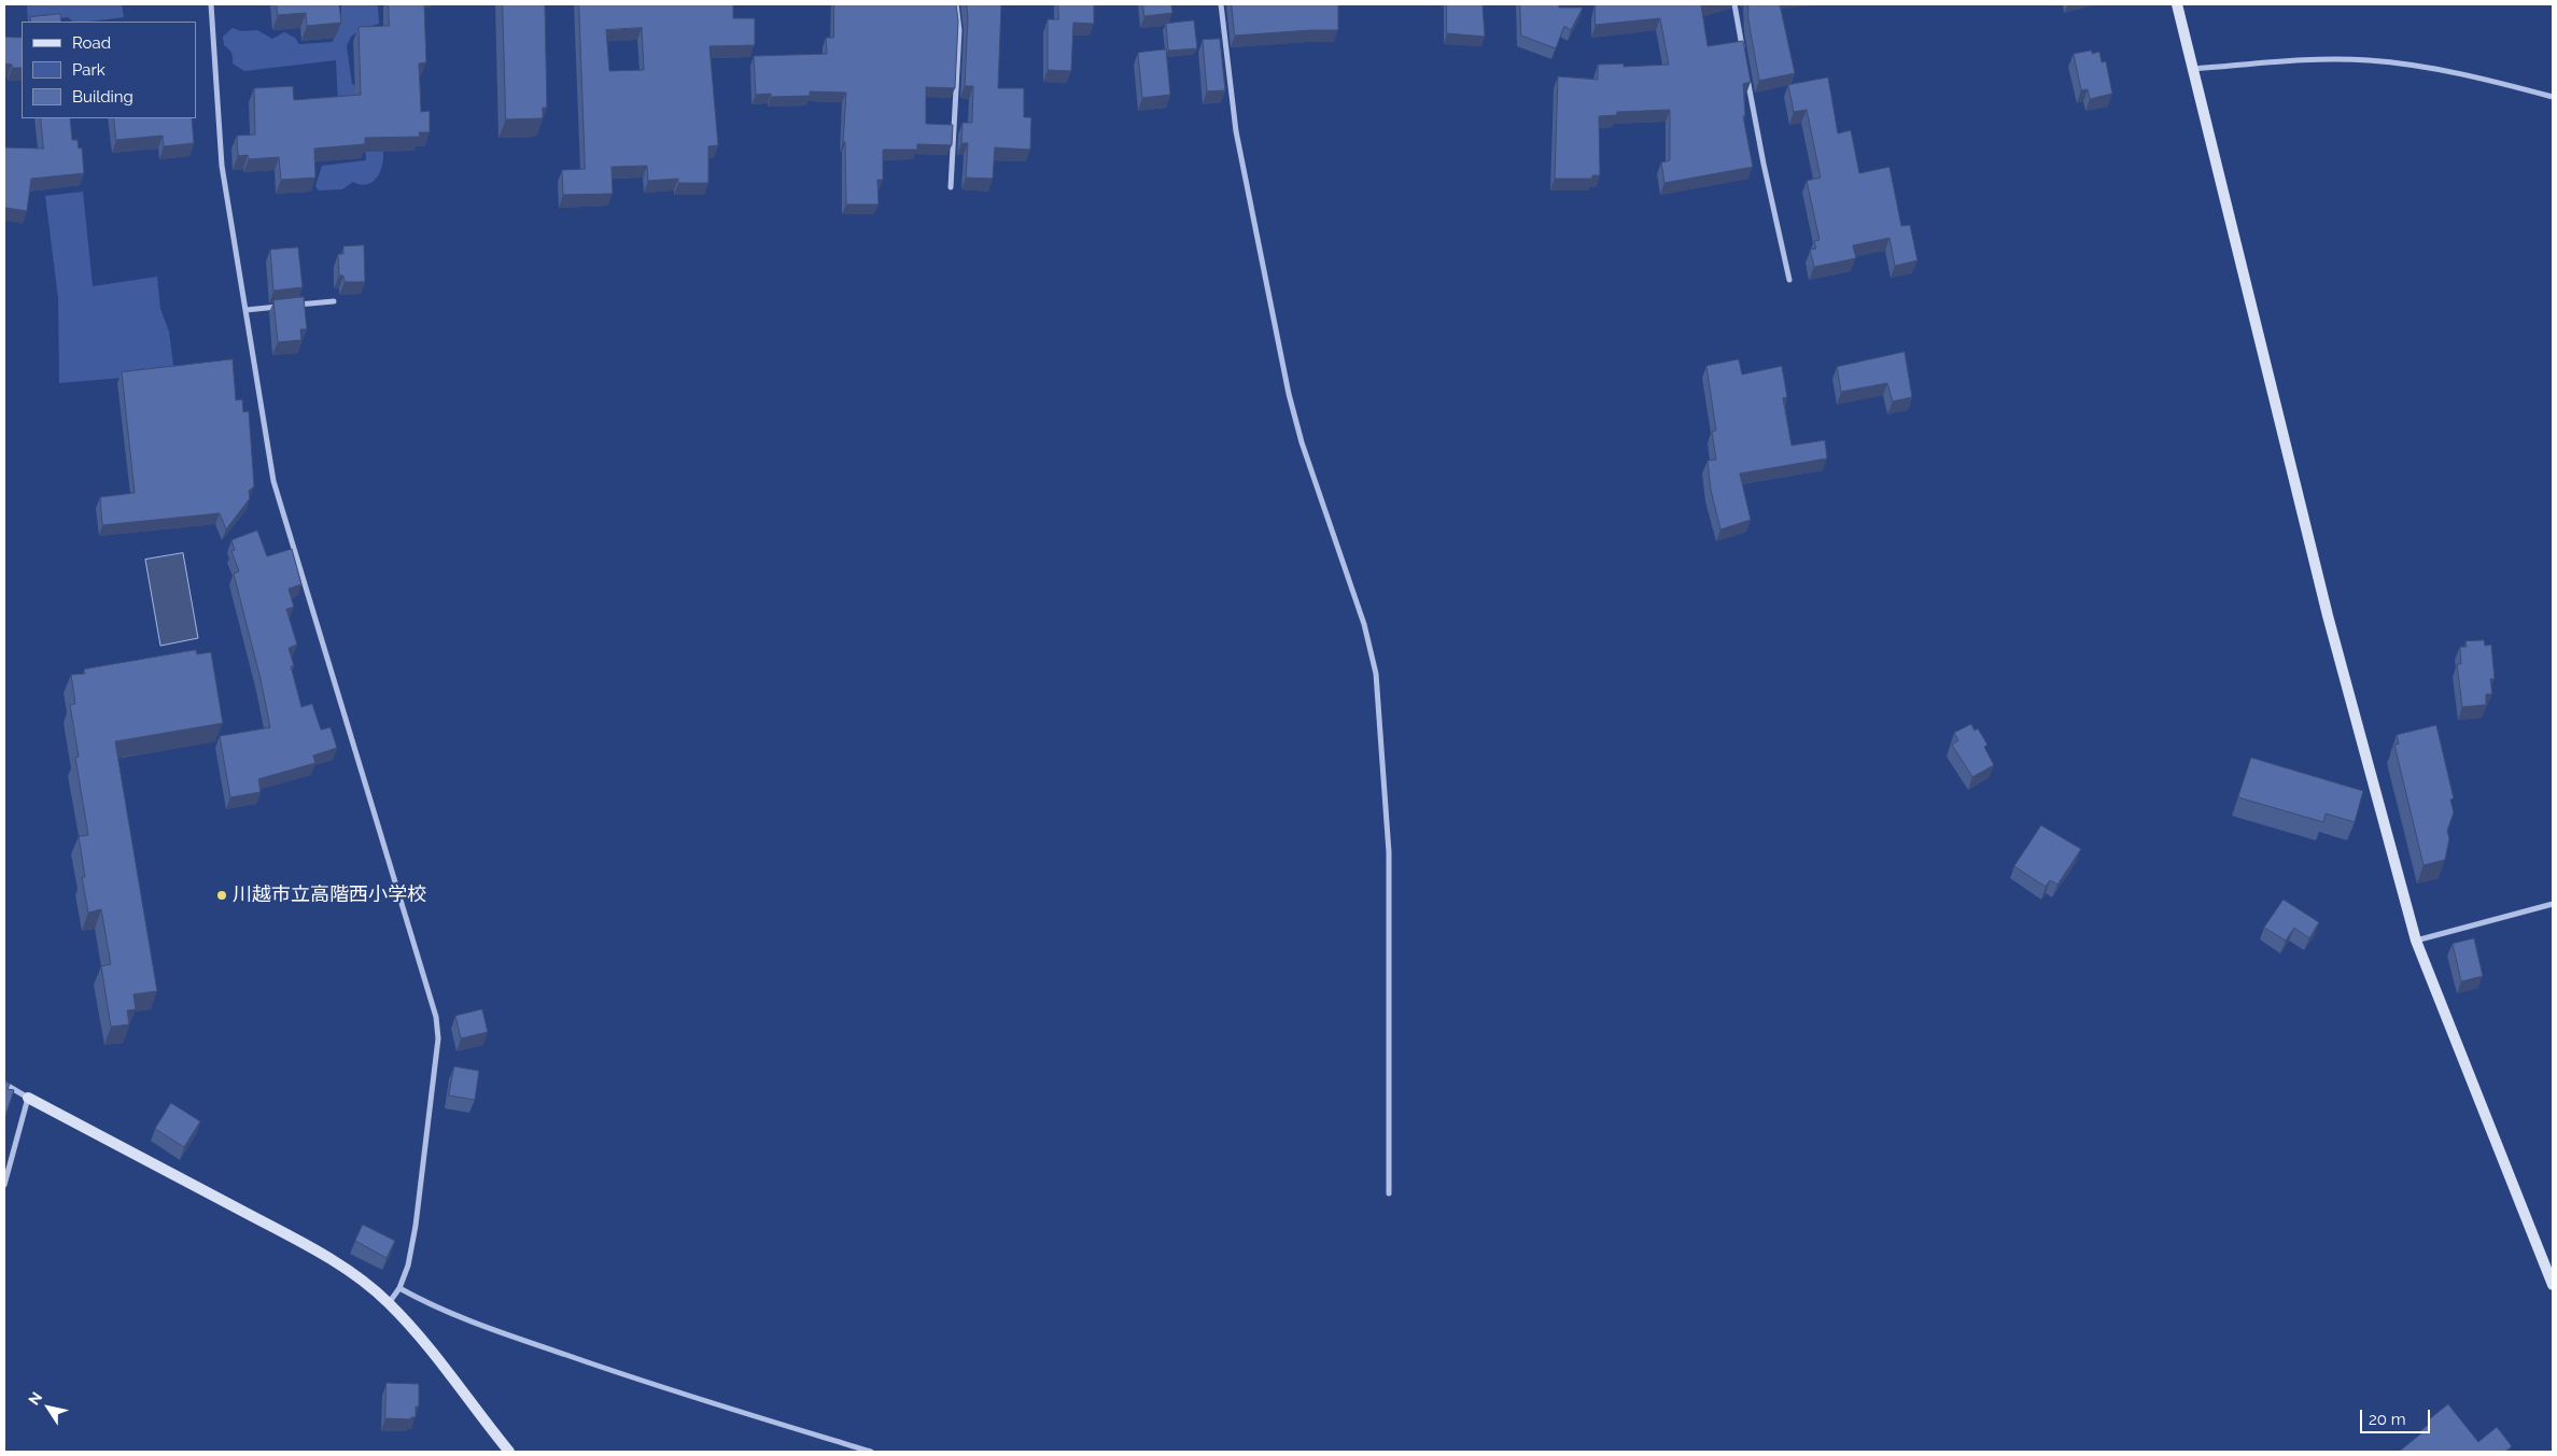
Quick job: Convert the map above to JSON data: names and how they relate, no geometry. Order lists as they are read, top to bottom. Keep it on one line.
{"places":["川越市立高階西小学校"],"legend":["Road","Park","Building"],"scale_bar":"20 m","north":"top left"}
